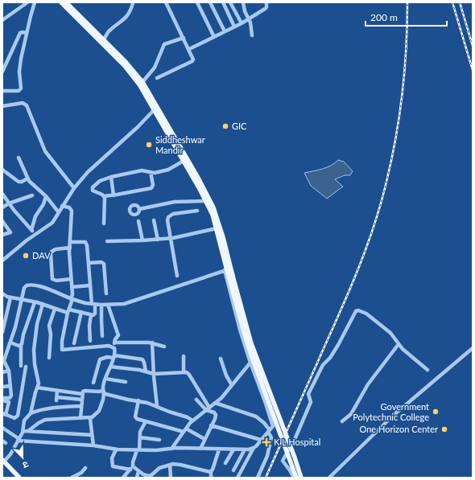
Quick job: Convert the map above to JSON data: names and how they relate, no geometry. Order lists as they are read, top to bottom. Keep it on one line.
{"places":{"other":["GIC","Siddheshwar Mandir","DAV","Government Polytechnic College","One Horizon Center"],"health":["K L Hospital"]},"scale_bar":"200 m","north":"bottom right"}
